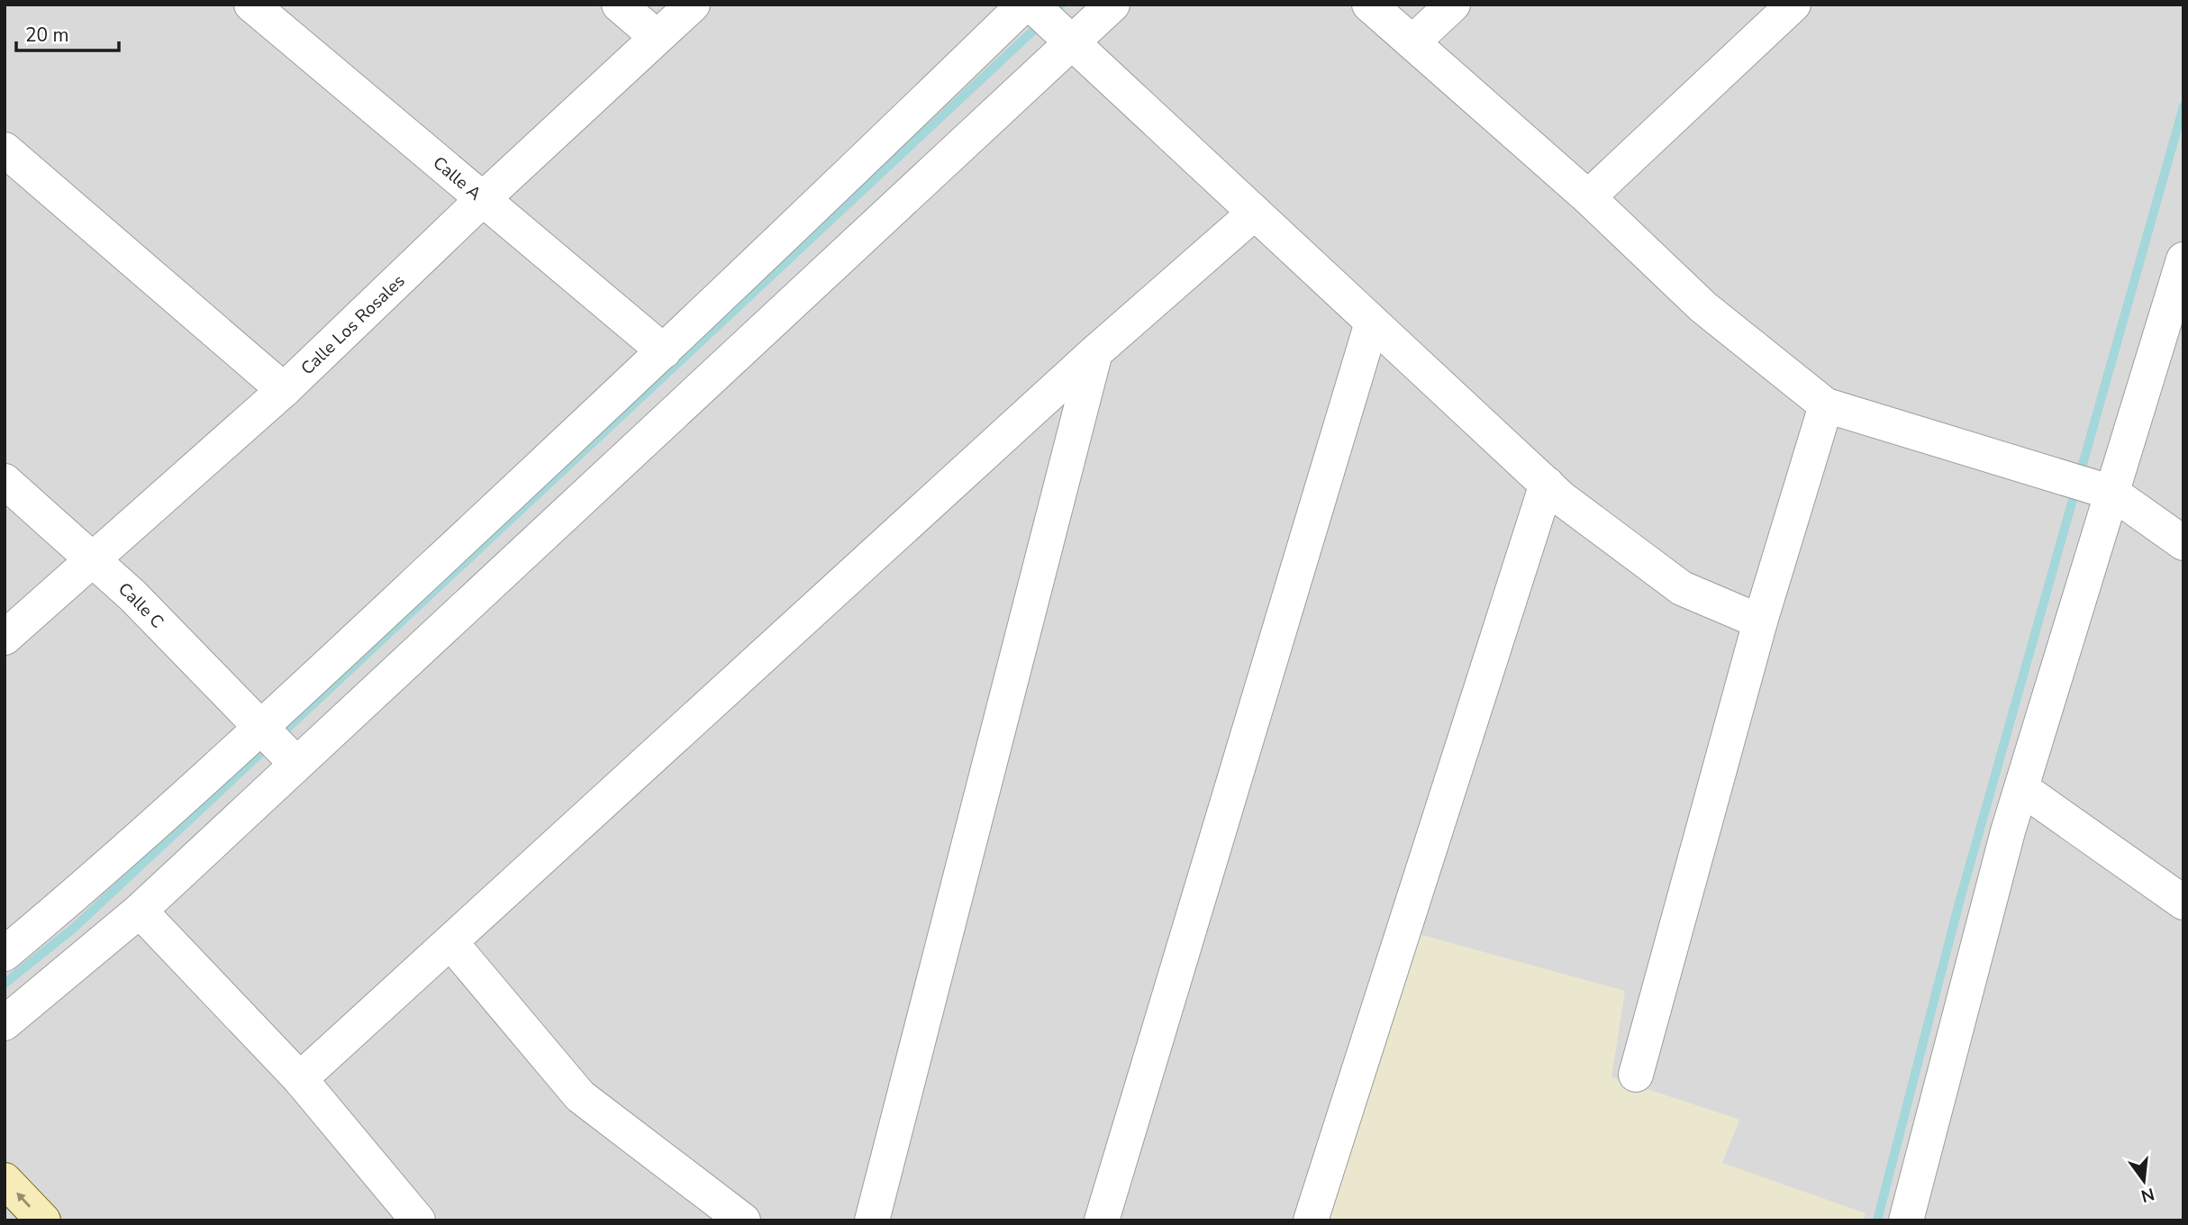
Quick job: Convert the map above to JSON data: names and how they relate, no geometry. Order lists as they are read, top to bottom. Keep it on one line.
{"streets":{"street":["Calle A","Calle Los Rosales","Calle C"]},"crossings":[["Calle A","Calle Los Rosales"],["Calle Los Rosales","Calle C"]],"scale_bar":"20 m","north":"bottom"}
